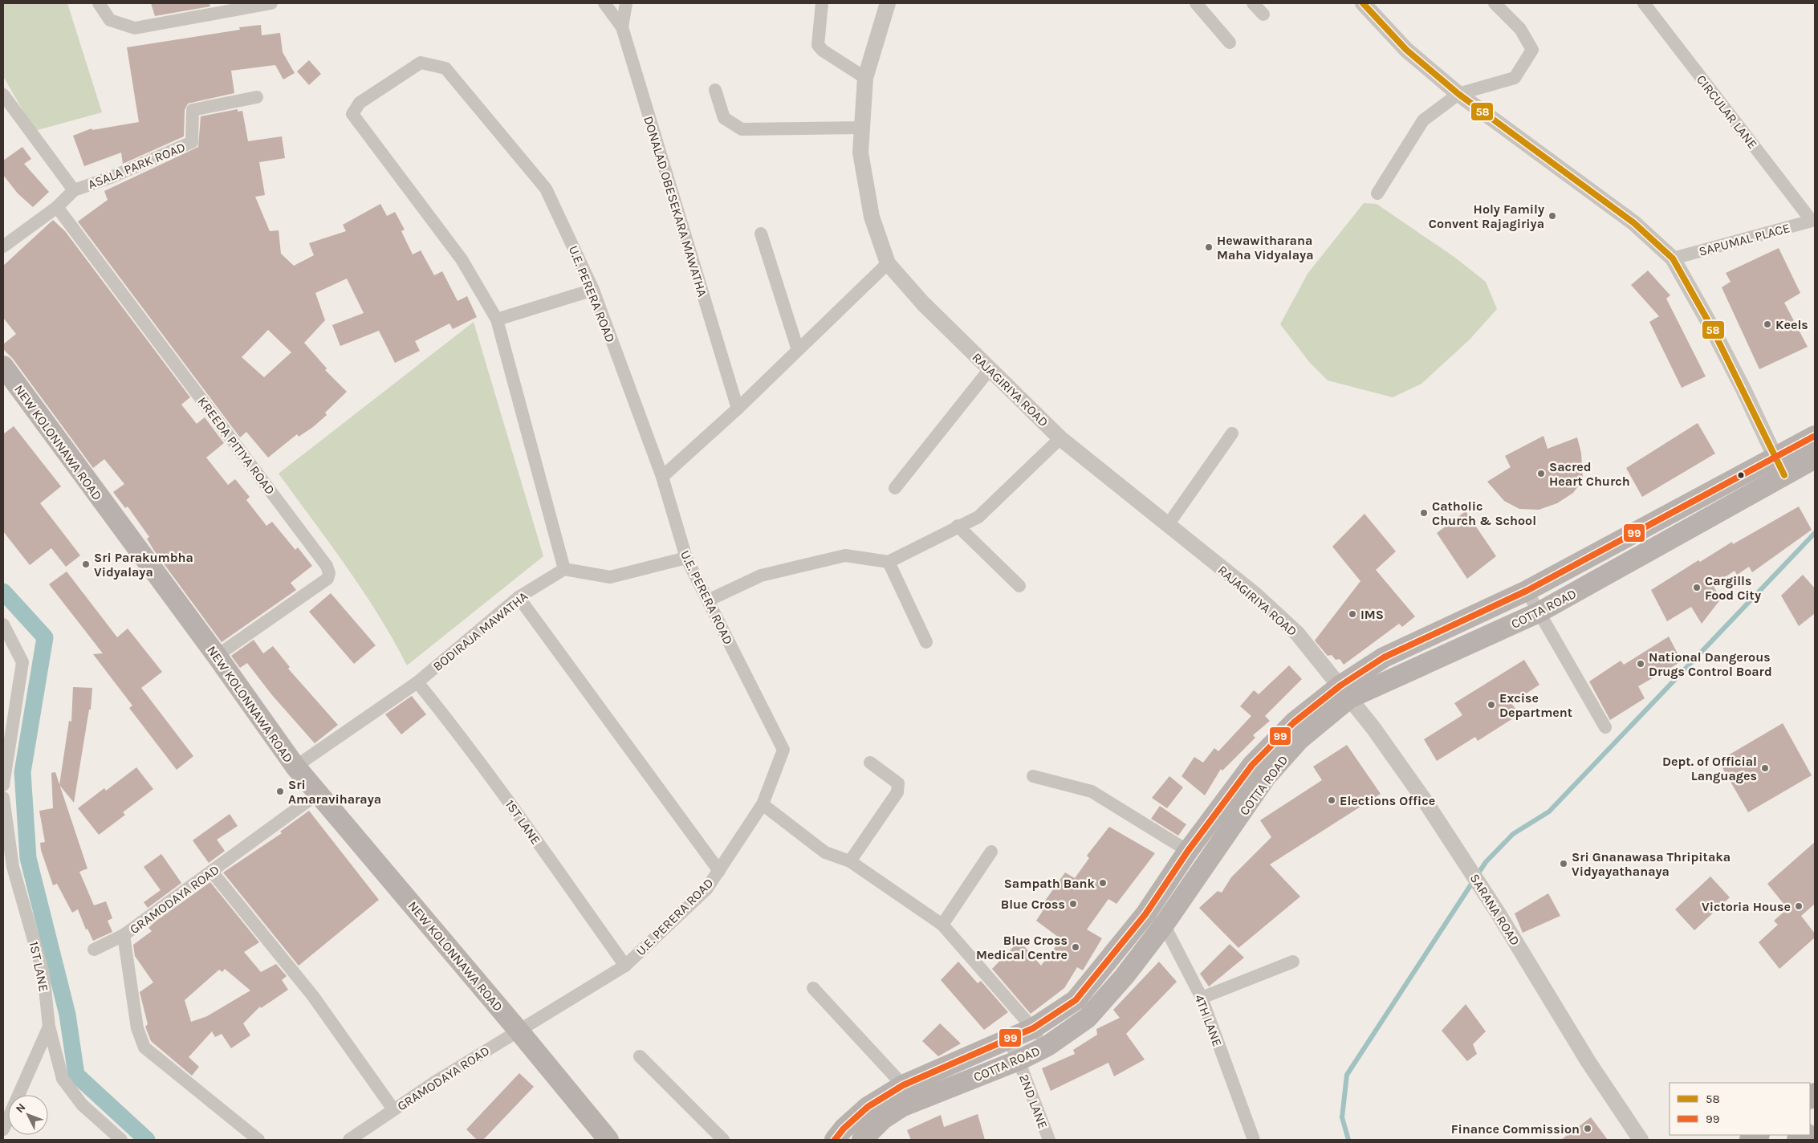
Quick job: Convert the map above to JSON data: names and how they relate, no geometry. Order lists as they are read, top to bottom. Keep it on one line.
{"streets":{"main road":["NEW KOLONNAWA ROAD","COTTA ROAD"],"street":["CIRCULAR LANE","ASALA PARK ROAD","DONALAD OBESEKARA MAWATHA","SAPUMAL PLACE","U.E. PERERA ROAD","RAJAGIRIYA ROAD","KREEDA PITIYA ROAD","BODIRAJA MAWATHA","1ST LANE","GRAMODAYA ROAD","SARANA ROAD","4TH LANE","2ND LANE"]},"crossings":[["CIRCULAR LANE","SAPUMAL PLACE"],["ASALA PARK ROAD","KREEDA PITIYA ROAD"],["U.E. PERERA ROAD","NEW KOLONNAWA ROAD"],["U.E. PERERA ROAD","BODIRAJA MAWATHA"],["U.E. PERERA ROAD","1ST LANE"],["U.E. PERERA ROAD","GRAMODAYA ROAD"],["RAJAGIRIYA ROAD","COTTA ROAD"],["RAJAGIRIYA ROAD","SARANA ROAD"],["NEW KOLONNAWA ROAD","KREEDA PITIYA ROAD"],["NEW KOLONNAWA ROAD","BODIRAJA MAWATHA"],["NEW KOLONNAWA ROAD","GRAMODAYA ROAD"],["COTTA ROAD","SARANA ROAD"],["COTTA ROAD","4TH LANE"],["COTTA ROAD","2ND LANE"],["BODIRAJA MAWATHA","1ST LANE"]],"places":["Holy Family Convent Rajagiriya","Hewawitharana Maha Vidyalaya","Keels","Sacred Heart Church","Catholic Church & School","Sri Parakumbha Vidyalaya","Cargills Food City","IMS","National Dangerous Drugs Control Board","Excise Department","Dept. of Official Languages","Sri Amaraviharaya","Elections Office","Sri Gnanawasa Thripitaka Vidyayathanaya","Sampath Bank","Blue Cross","Victoria House","Blue Cross Medical Centre","Finance Commission"],"lines":["transit line 58","transit line 99"],"legend":["58","99"],"north":"top left"}
